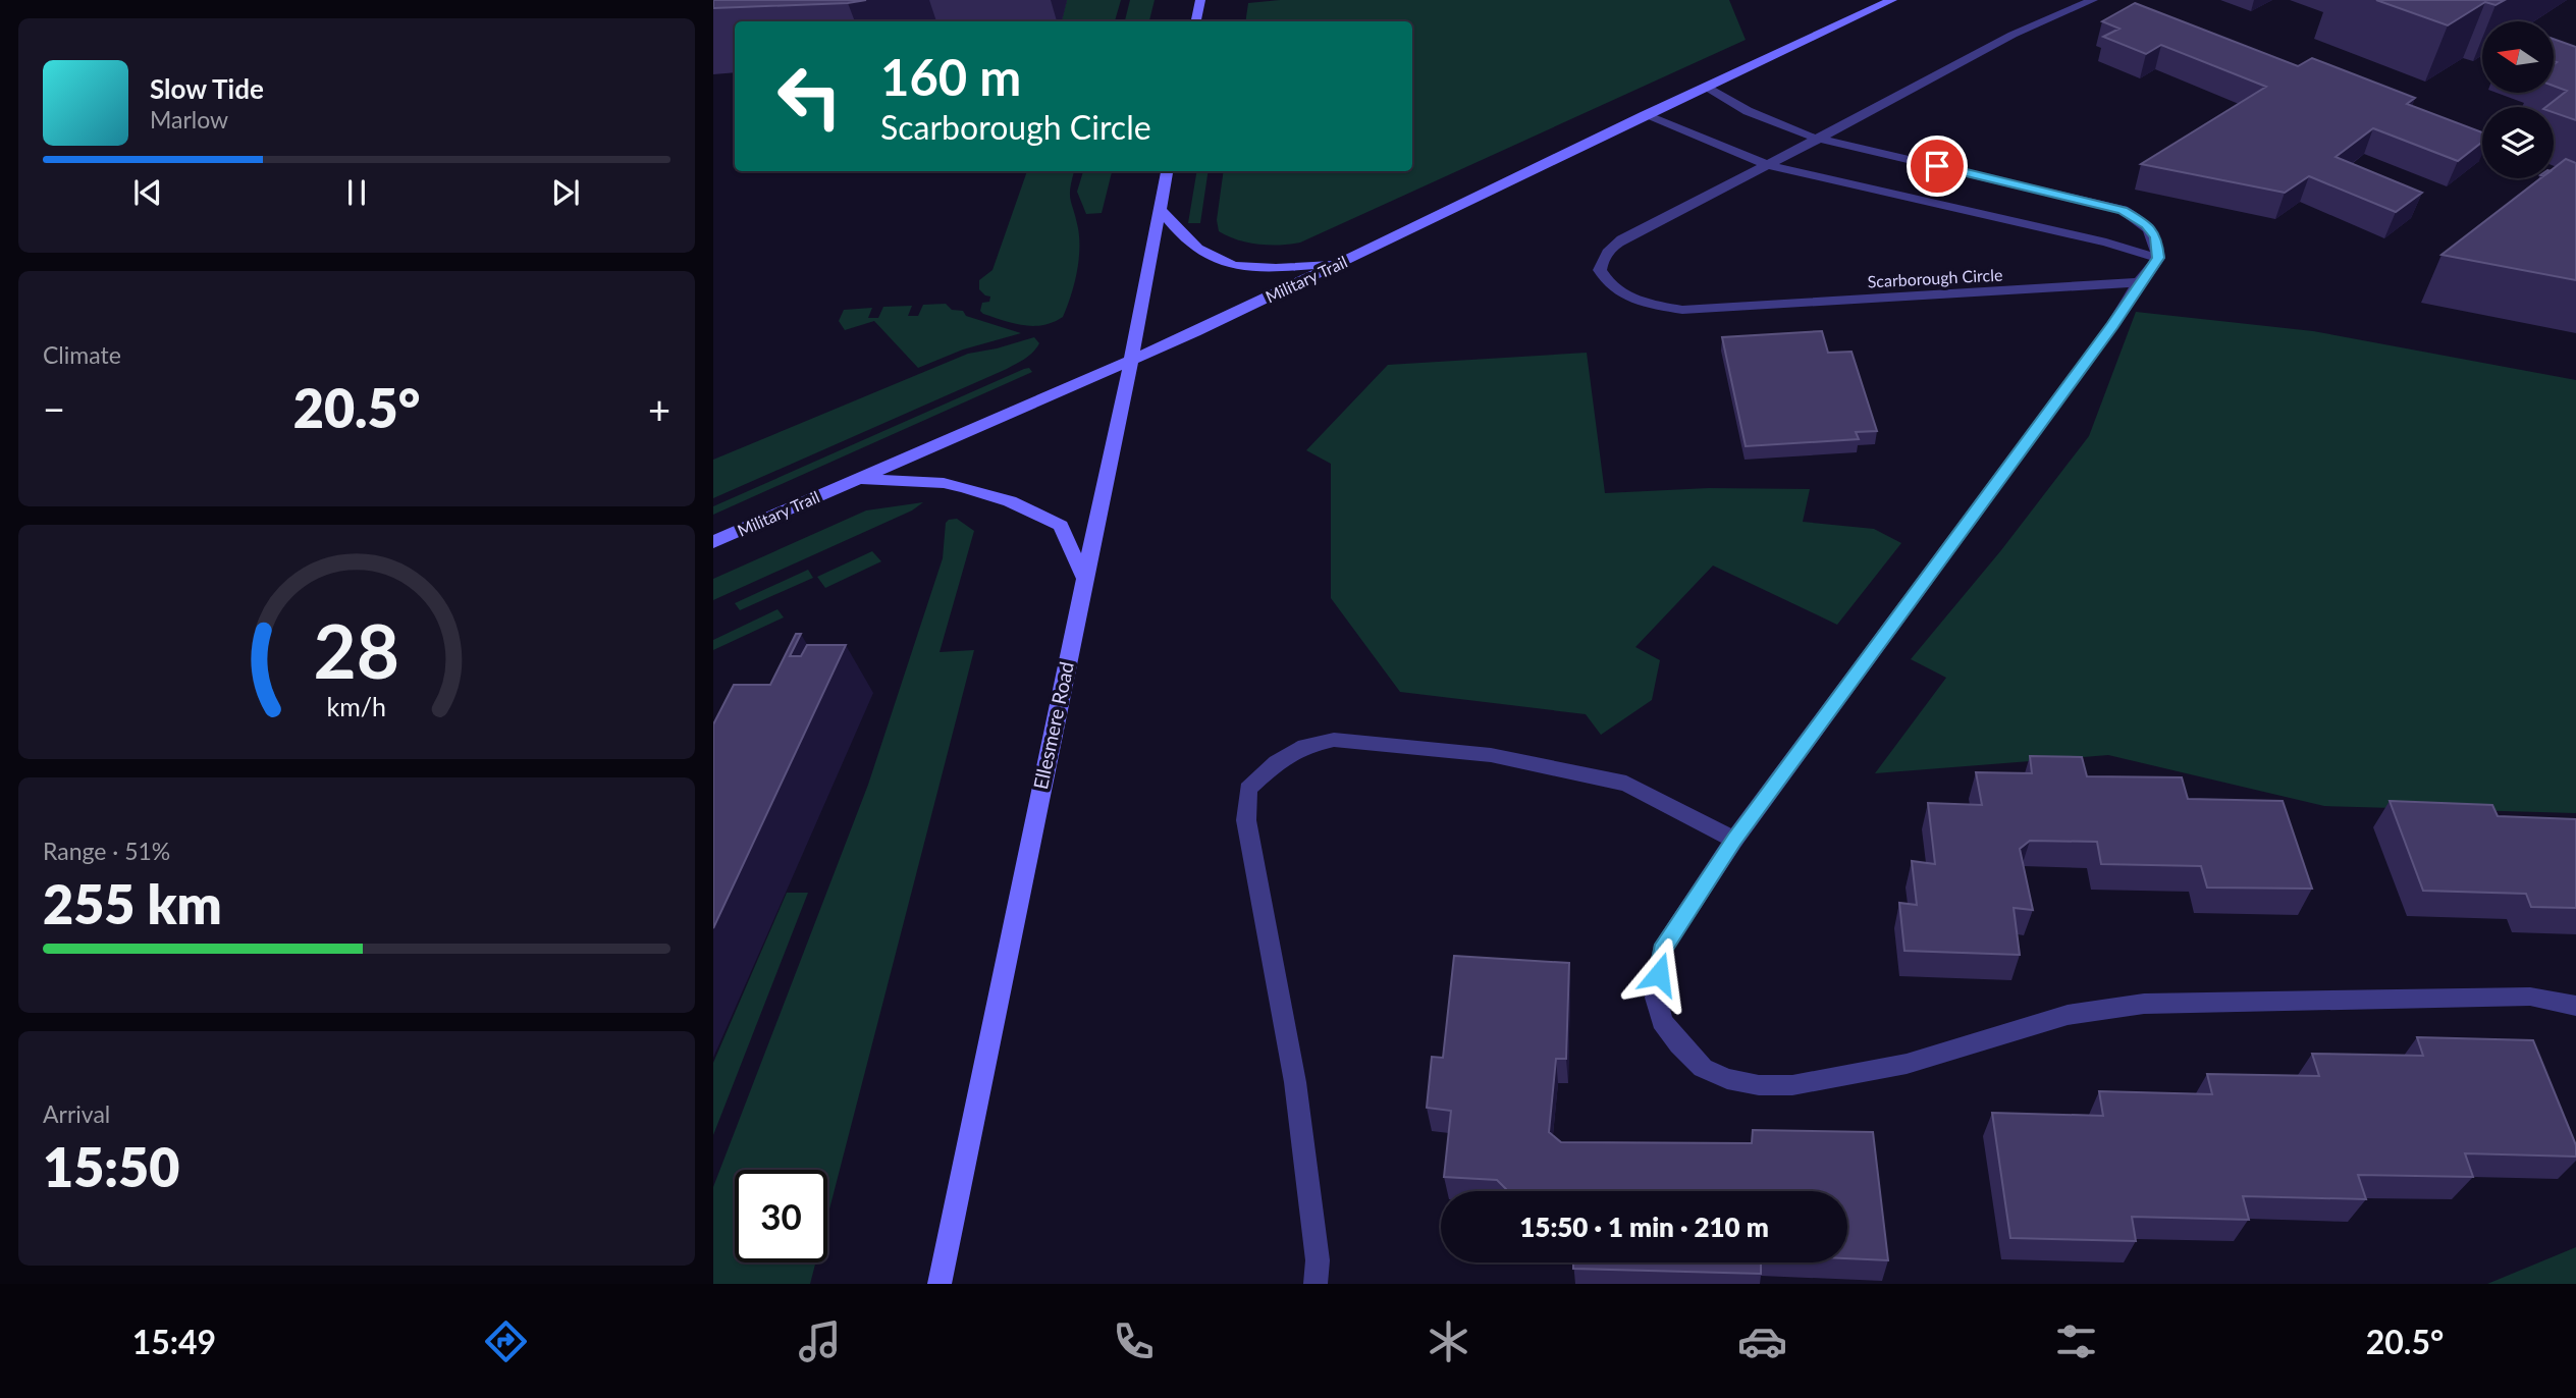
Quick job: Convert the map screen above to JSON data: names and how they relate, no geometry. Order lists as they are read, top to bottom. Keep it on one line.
{"streets":{"main road":["Military Trail","Ellesmere Road"],"street":["Scarborough Circle"]},"crossings":[["Military Trail","Ellesmere Road"]],"north":"left","page":{"turn":["160 m","Scarborough Circle"],"song":["Slow Tide","Marlow"],"tile":["Climate",["Range · 51%","255 km"],["Arrival","15:50"]],"heat":["−","20.5°","+"],"limit":"30","trip":"15:50 · 1 min · 210 m","tabs":["15:49","20.5°"],"gauge":["28","km/h"]}}
